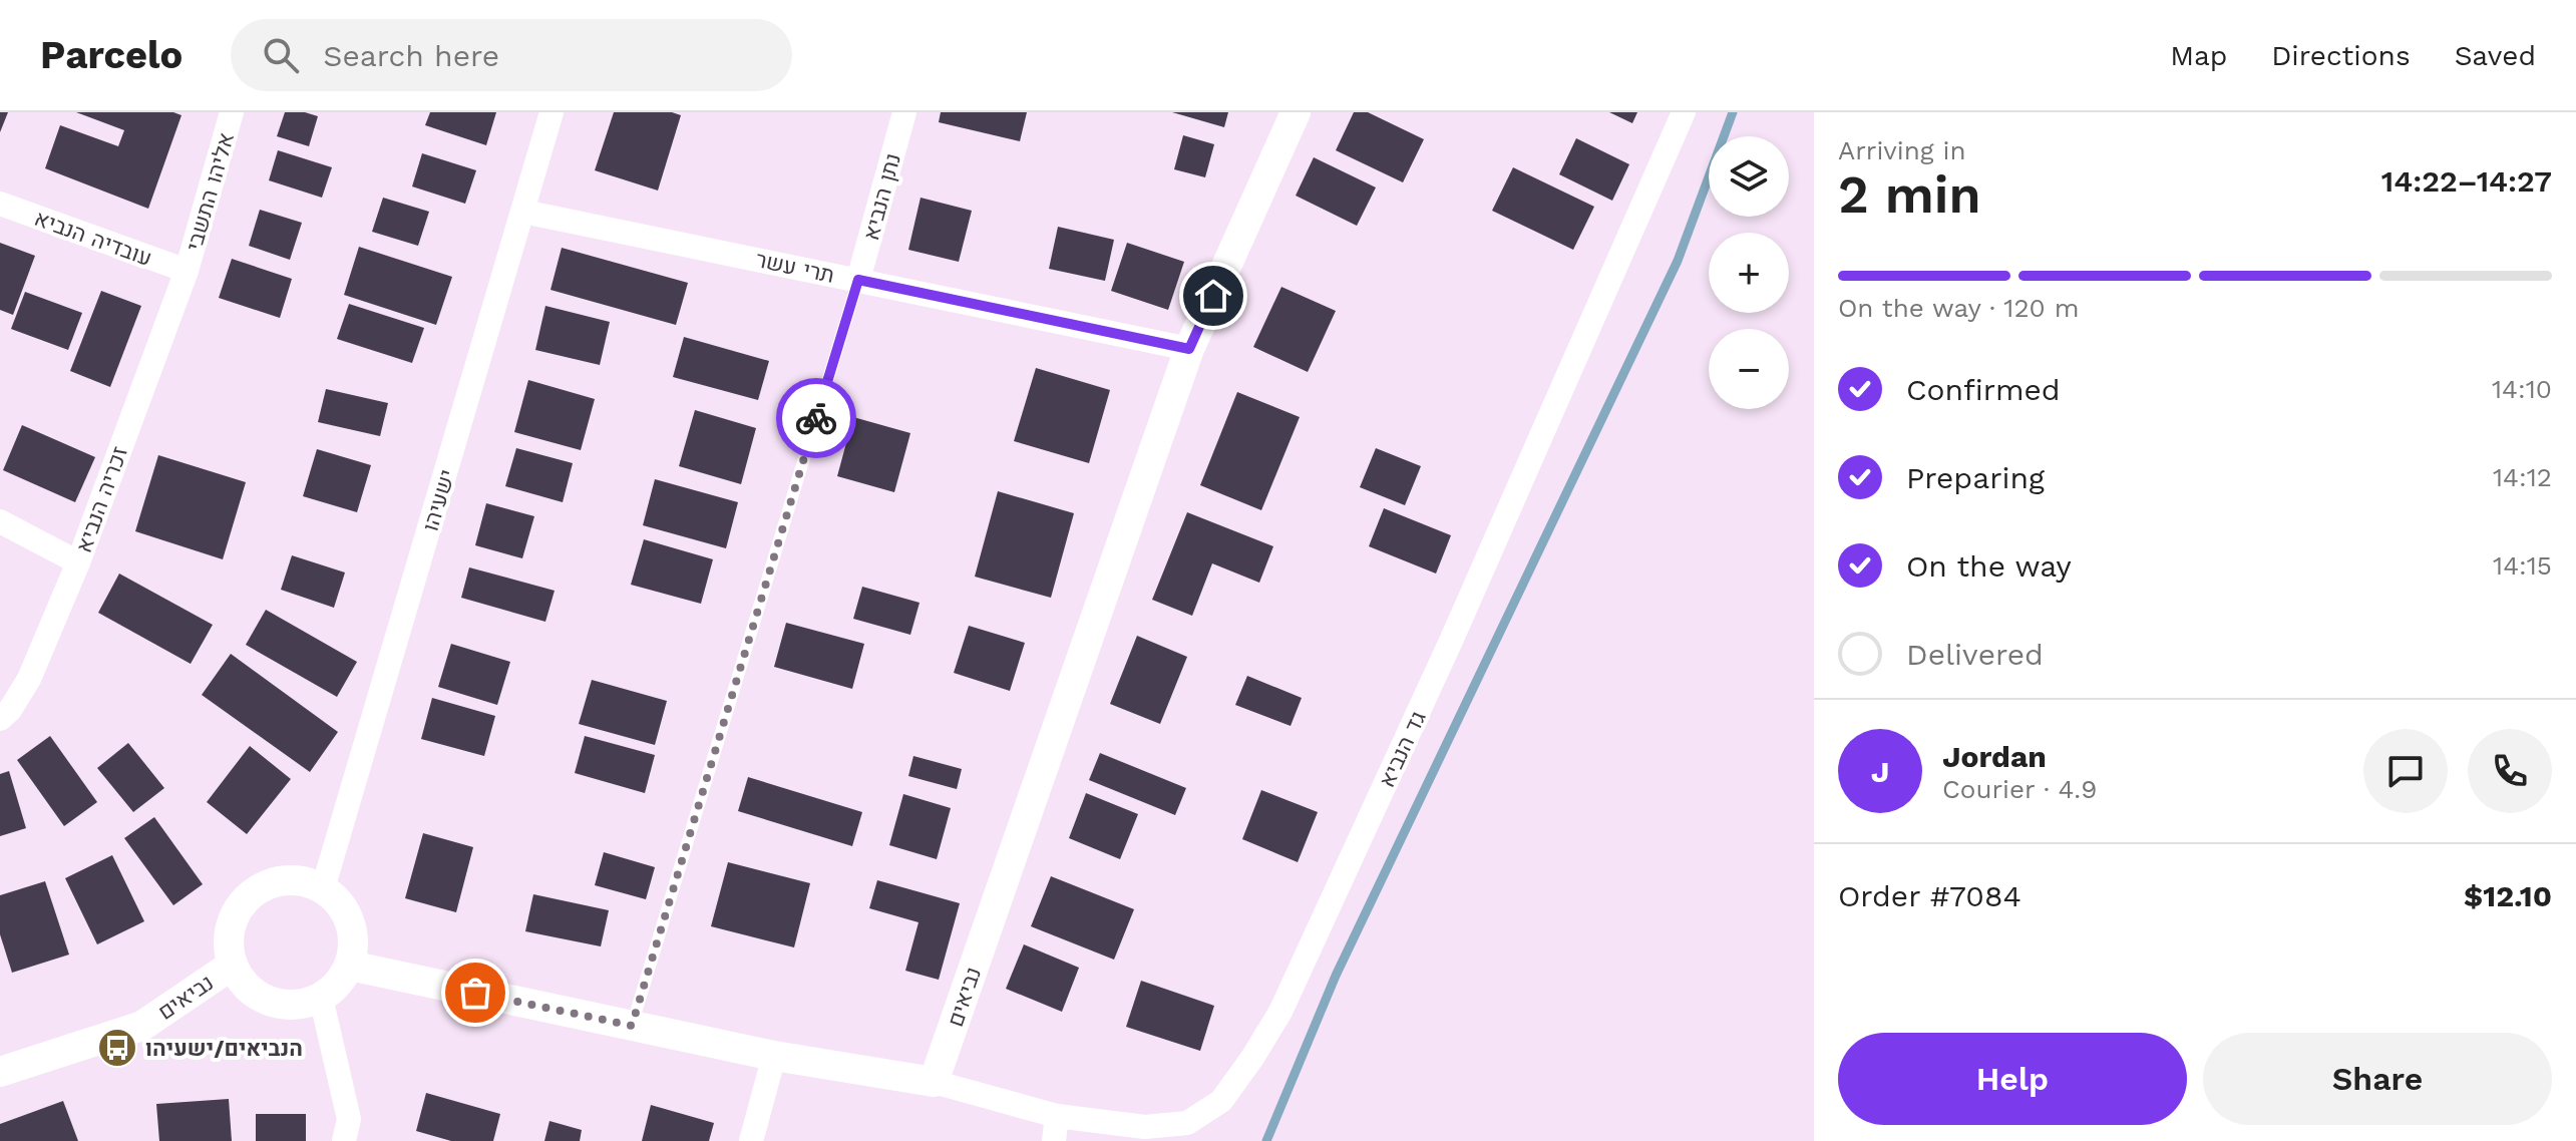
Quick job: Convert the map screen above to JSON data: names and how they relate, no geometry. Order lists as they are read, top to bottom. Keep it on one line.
{"streets":{"street":["אליהו התשבי","נתן הנביא","עובדיה הנביא","תרי עשר","זכריה הנביא","ישעיהו","גד הנביא","נביאים"]},"crossings":[["אליהו התשבי","עובדיה הנביא"],["אליהו התשבי","זכריה הנביא"],["נתן הנביא","תרי עשר"],["עובדיה הנביא","זכריה הנביא"],["תרי עשר","ישעיהו"],["תרי עשר","נביאים"],["ישעיהו","נביאים"],["גד הנביא","נביאים"]],"places":{"bus stop":["הנביאים/ישעיהו"]},"page":{"header":"Parcelo","search":"Search here","nav":["Map","Directions","Saved"],"heading":["2 min","Arriving in","14:22–14:27"],"panel":["Jordan","Courier · 4.9","Order #7084","$12.10"],"map_buttons":["+","−"],"bar":"On the way · 120 m","list":[["Confirmed","14:10"],["Preparing","14:12"],["On the way","14:15"],"Delivered"],"round":"J","buttons":["Help","Share"]}}
